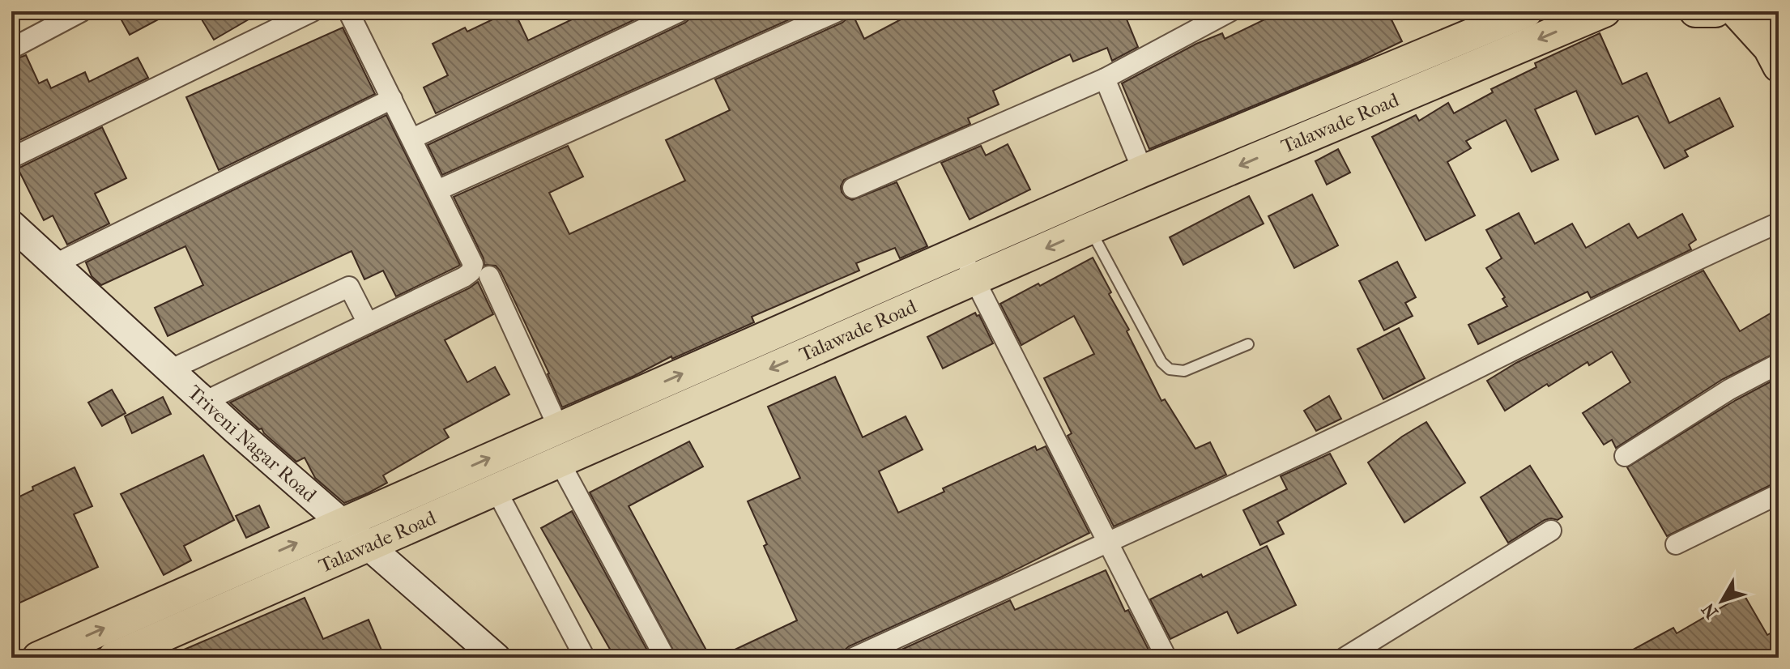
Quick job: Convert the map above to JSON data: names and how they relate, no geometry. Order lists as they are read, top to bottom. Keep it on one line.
{"streets":{"main road":["Talawade Road"],"street":["Triveni Nagar Road"]},"crossings":[["Talawade Road","Triveni Nagar Road"]],"north":"bottom left"}
